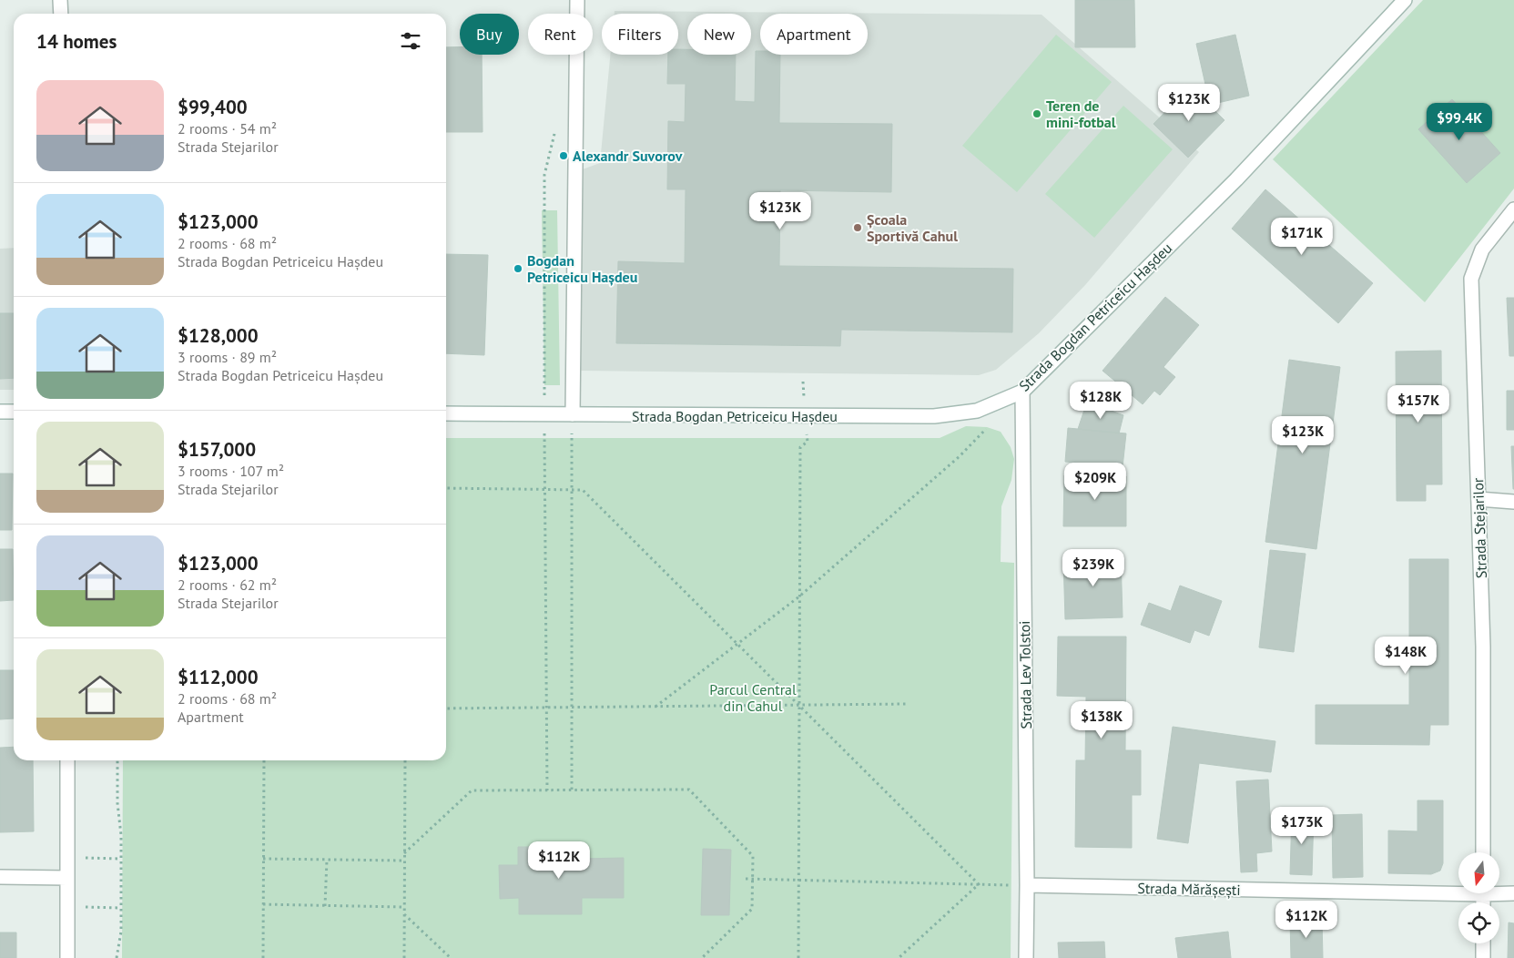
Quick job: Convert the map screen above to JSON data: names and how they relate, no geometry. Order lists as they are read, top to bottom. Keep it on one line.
{"streets":{"street":["Strada Bogdan Petriceicu Hașdeu","Strada Stejarilor","Strada Lev Tolstoi","Strada Mărășești"]},"crossings":[["Strada Bogdan Petriceicu Hașdeu","Strada Lev Tolstoi"],["Strada Lev Tolstoi","Strada Mărășești"]],"parks":["Parcul Central din Cahul"],"places":["Teren de mini-fotbal","Alexandr Suvorov","Școala Sportivă Cahul","Bogdan Petriceicu Hașdeu"],"north":"bottom","page":{"chip":["Buy","Rent","Filters","New","Apartment"],"heading":"14 homes","list":[{"name":"$99,400","note":"2 rooms · 54 m² · Strada Stejarilor"},{"name":"$123,000","note":"2 rooms · 68 m² · Strada Bogdan Petriceicu Hașdeu"},{"name":"$128,000","note":"3 rooms · 89 m² · Strada Bogdan Petriceicu Hașdeu"},{"name":"$157,000","note":"3 rooms · 107 m² · Strada Stejarilor"},{"name":"$123,000","note":"2 rooms · 62 m² · Strada Stejarilor"},{"name":"$112,000","note":"2 rooms · 68 m² · Apartment"}],"price":["$123K","$99.4K","$123K","$171K","$128K","$157K","$123K","$209K","$239K","$148K","$138K","$173K","$112K","$112K"]}}
